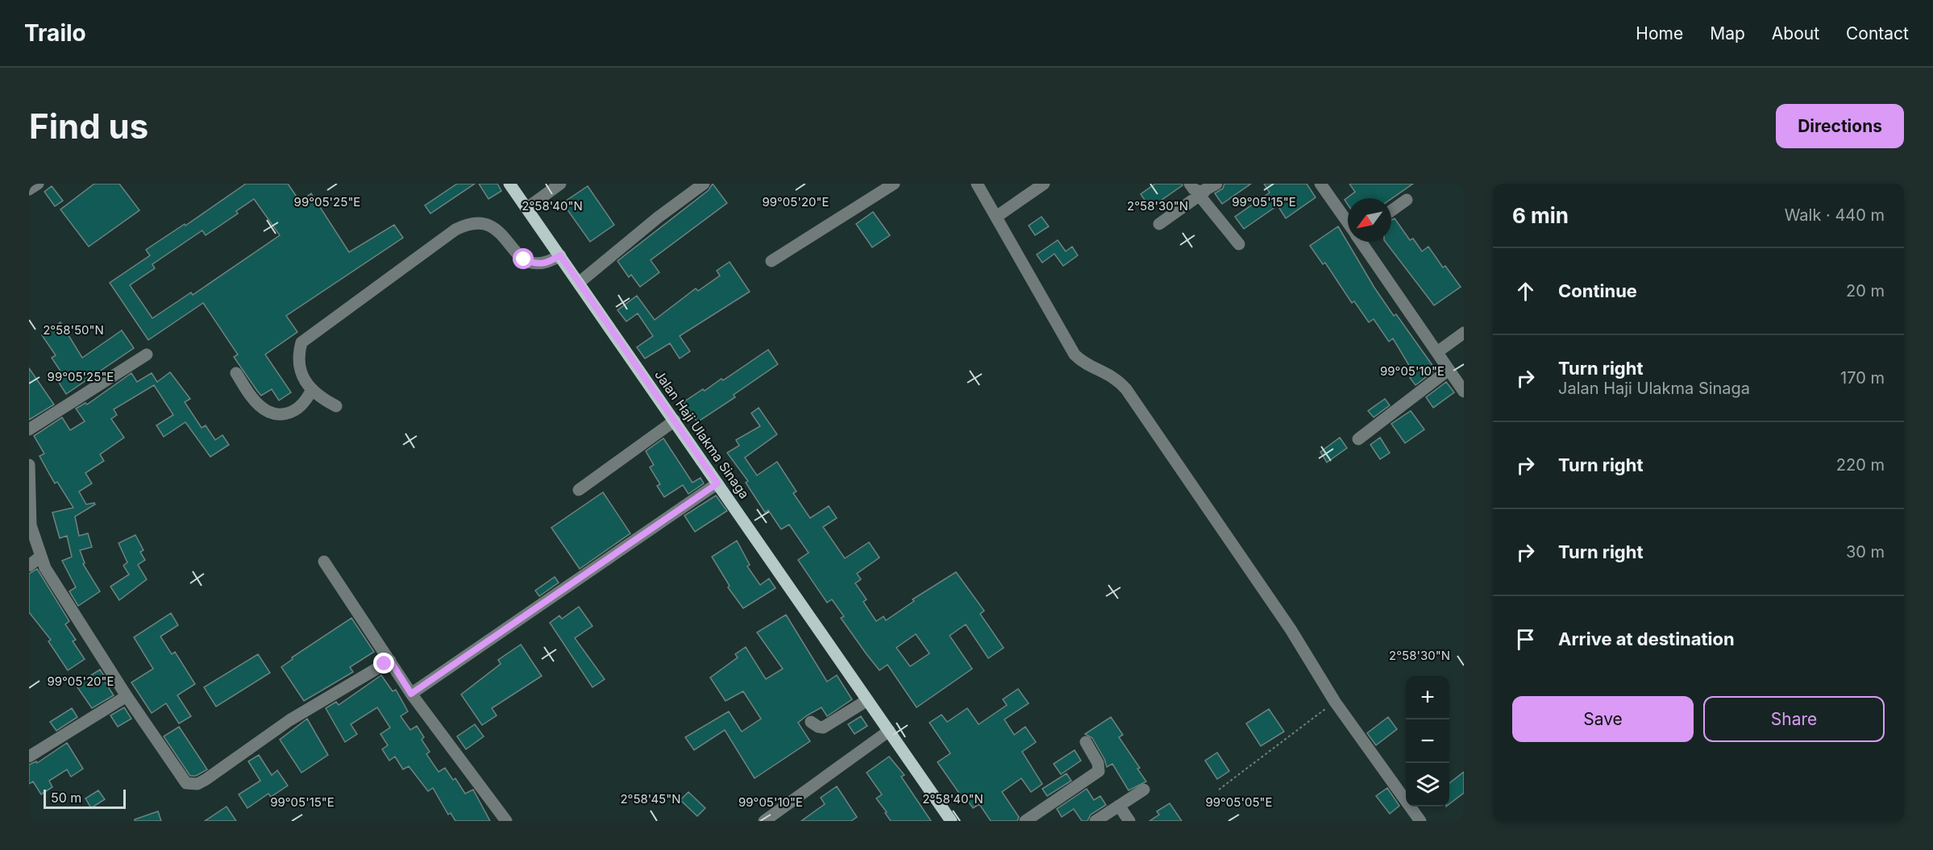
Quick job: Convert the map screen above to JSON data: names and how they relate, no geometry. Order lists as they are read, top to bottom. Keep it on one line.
{"streets":{"main road":["Jalan Haji Ulakma Sinaga"]},"scale_bar":"50 m","north":"bottom left","page":{"header":"Trailo","nav":["Home","Map","About","Contact"],"buttons":["Directions",["Save","Share"]],"title":"Find us","heading":["6 min","Walk · 440 m"],"list":[["Continue","20 m"],["Turn right","Jalan Haji Ulakma Sinaga","170 m"],["Turn right","220 m"],["Turn right","30 m"],"Arrive at destination"],"map_buttons":["+","−"],"scale":"50 m"},"coordinates":["99°05'25\"E","99°05'20\"E","99°05'15\"E","2°58'40\"N","2°58'30\"N","2°58'50\"N","99°05'10\"E","2°58'45\"N","99°05'05\"E"]}
